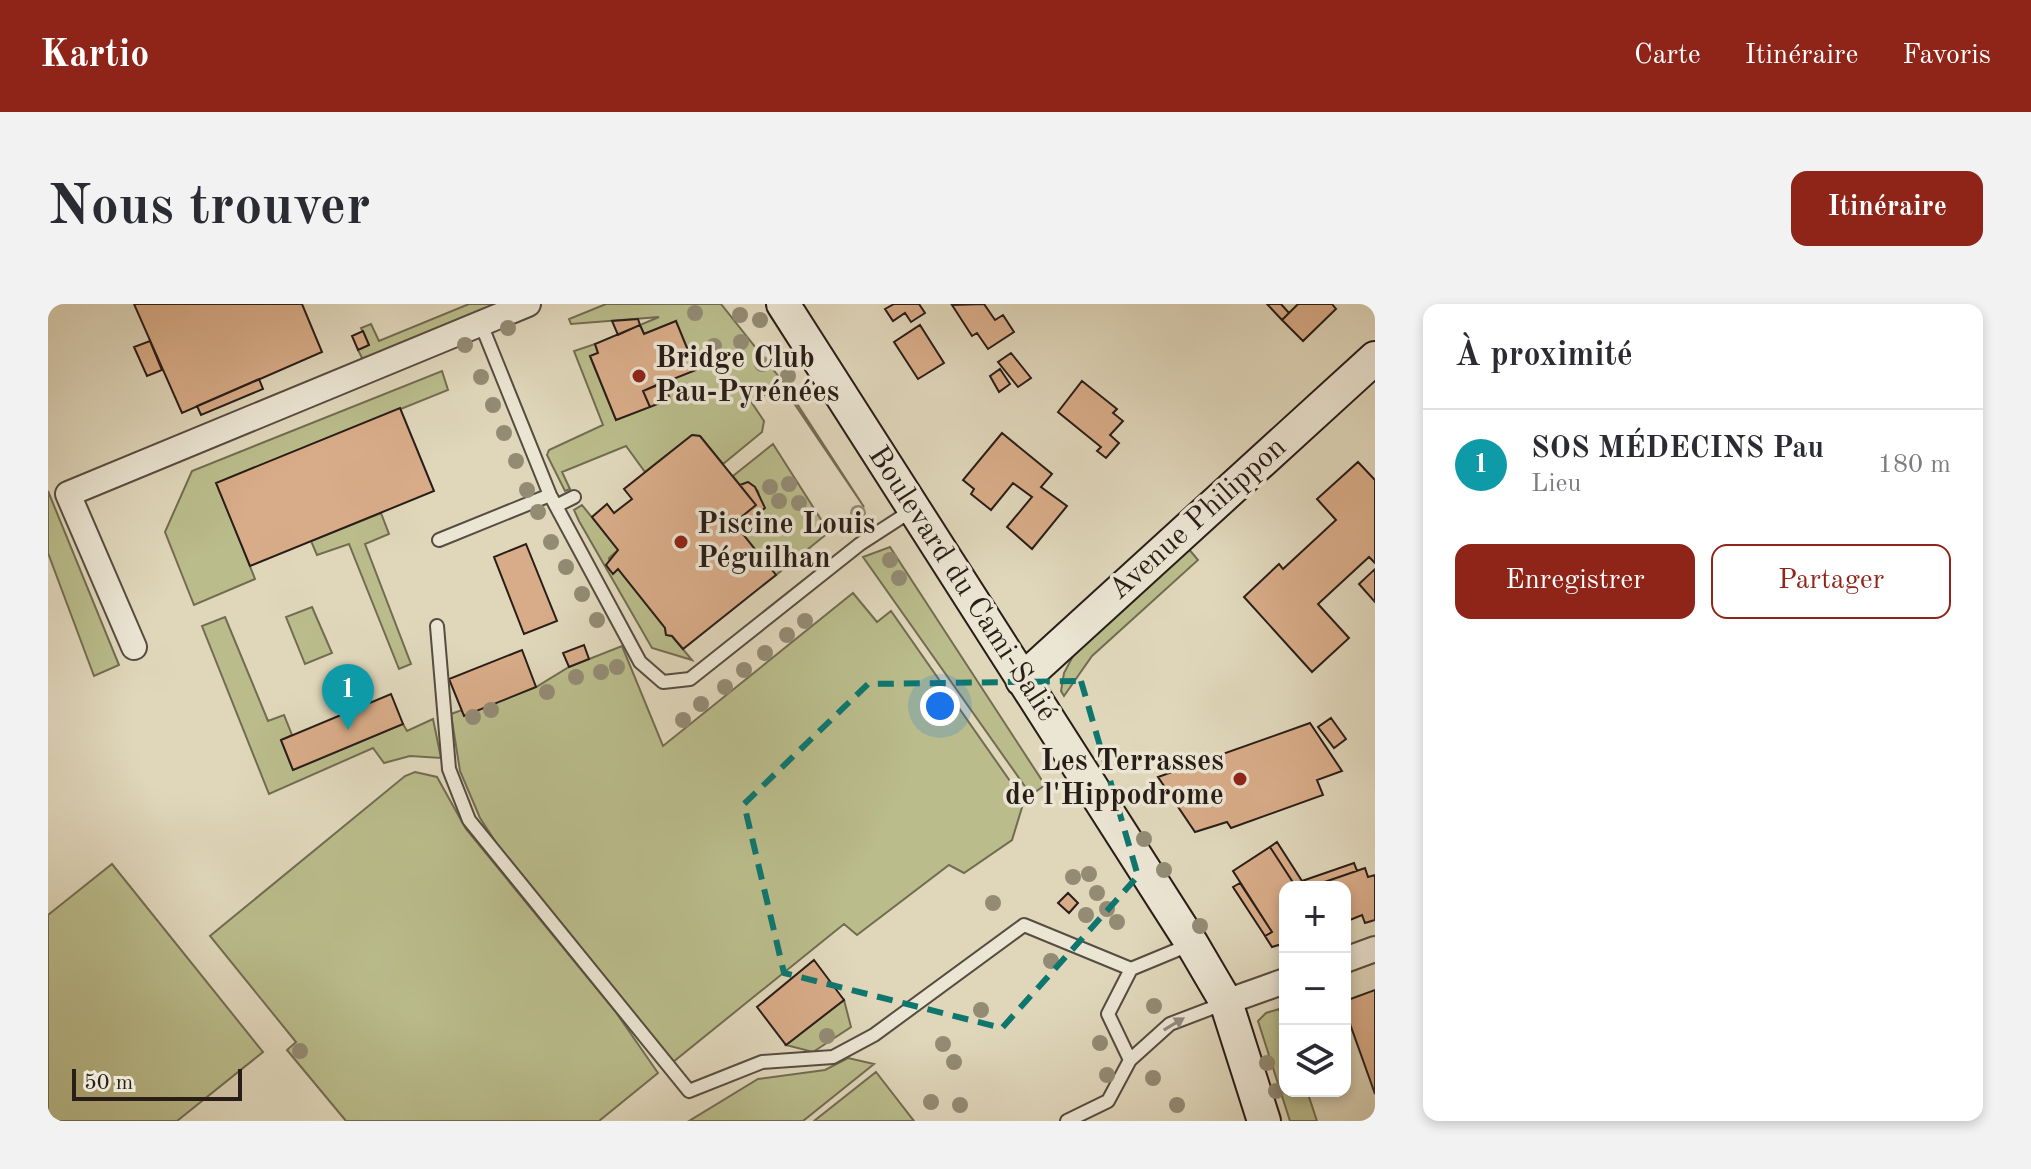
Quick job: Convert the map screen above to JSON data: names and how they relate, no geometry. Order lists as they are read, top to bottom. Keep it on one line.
{"streets":{"street":["Avenue Philippon","Boulevard du Cami-Salié"]},"crossings":[["Avenue Philippon","Boulevard du Cami-Salié"]],"places":["Bridge Club Pau-Pyrénées","Piscine Louis Péguilhan","Les Terrasses de l'Hippodrome"],"scale_bar":"50 m","page":{"header":"Kartio","nav":["Carte","Itinéraire","Favoris"],"buttons":["Itinéraire",["Enregistrer","Partager"]],"title":"Nous trouver","heading":"À proximité","list":[{"mark":"1","name":"SOS MÉDECINS Pau","note":"Lieu","value":"180 m"}],"pins":"1","map_buttons":["+","−"],"scale":"50 m"}}
